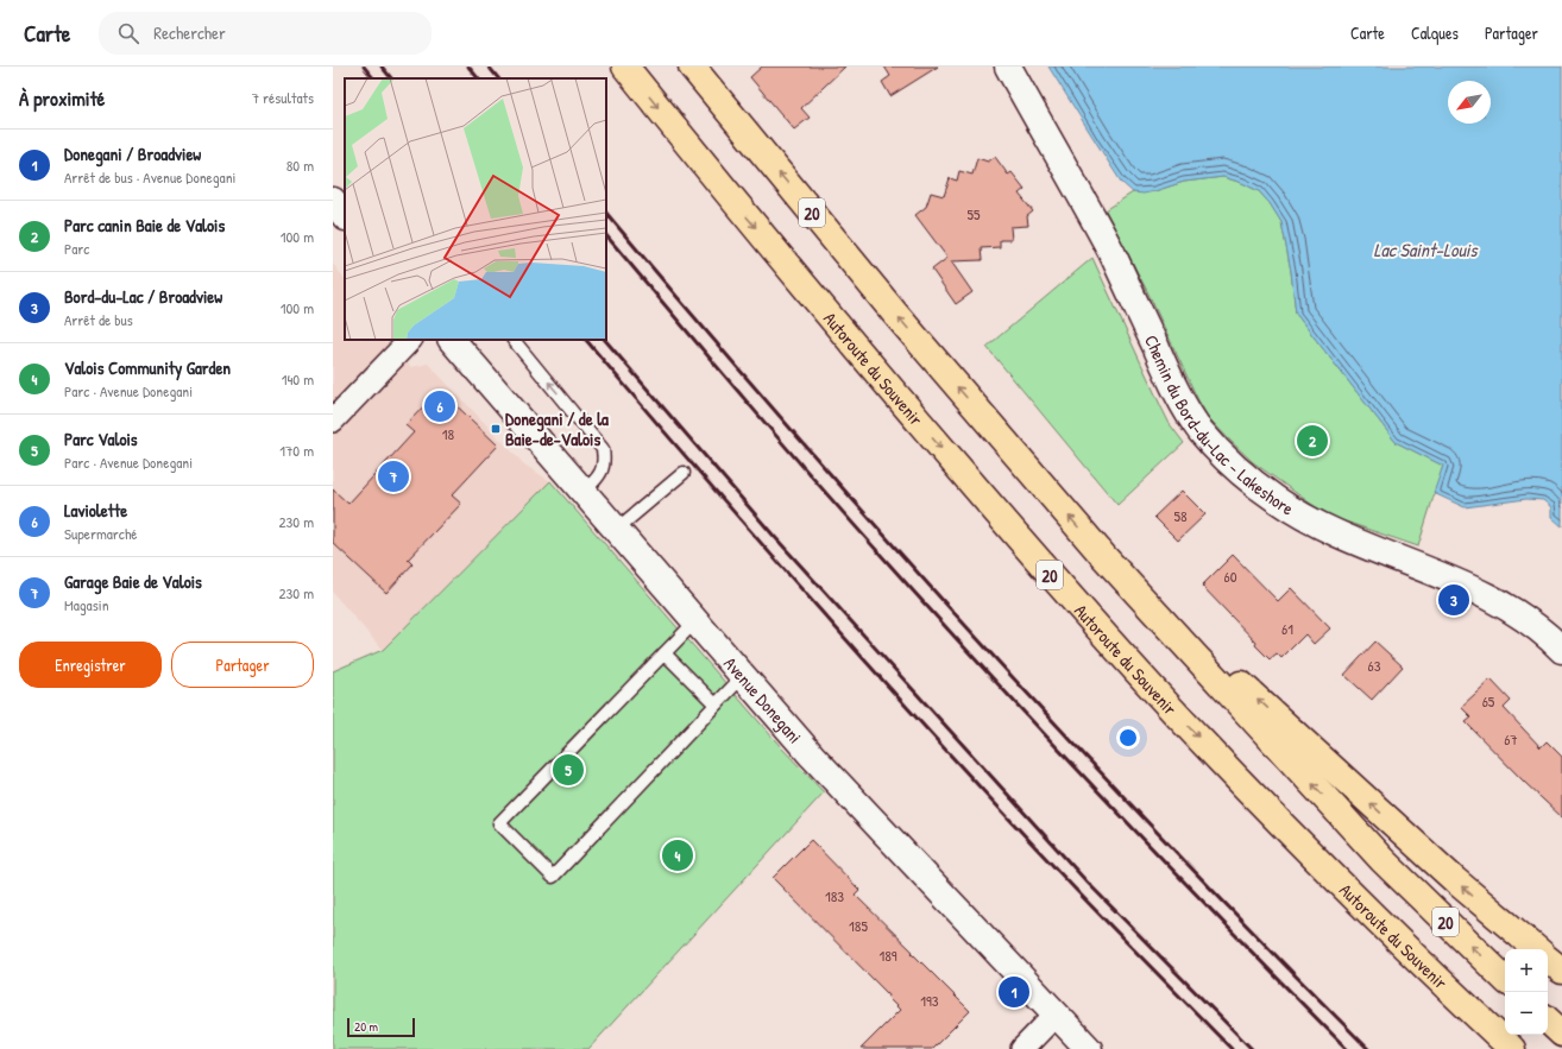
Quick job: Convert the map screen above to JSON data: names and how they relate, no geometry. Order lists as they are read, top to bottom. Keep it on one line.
{"streets":{"highway":["20","Autoroute du Souvenir"],"street":["Chemin du Bord-du-Lac - Lakeshore","Avenue Donegani"]},"water":["Lac Saint-Louis"],"places":{"transit":["Donegani / de la Baie-de-Valois"]},"house_numbers":["55","18","58","60","61","63","65","67","183","185","189","193"],"scale_bar":"20 m","north":"bottom left","page":{"header":"Carte","search":"Rechercher","nav":["Carte","Calques","Partager"],"heading":["À proximité","7 résultats"],"list":[{"mark":"1","name":"Donegani / Broadview","note":"Arrêt de bus · Avenue Donegani","value":"80 m"},{"mark":"2","name":"Parc canin Baie de Valois","note":"Parc","value":"100 m"},{"mark":"3","name":"Bord-du-Lac / Broadview","note":"Arrêt de bus","value":"100 m"},{"mark":"4","name":"Valois Community Garden","note":"Parc · Avenue Donegani","value":"140 m"},{"mark":"5","name":"Parc Valois","note":"Parc · Avenue Donegani","value":"170 m"},{"mark":"6","name":"Laviolette","note":"Supermarché","value":"230 m"},{"mark":"7","name":"Garage Baie de Valois","note":"Magasin","value":"230 m"}],"pins":["6","2","7","3","5","4","1"],"buttons":["Enregistrer","Partager"],"map_buttons":["+","−"],"scale":"20 m"}}
